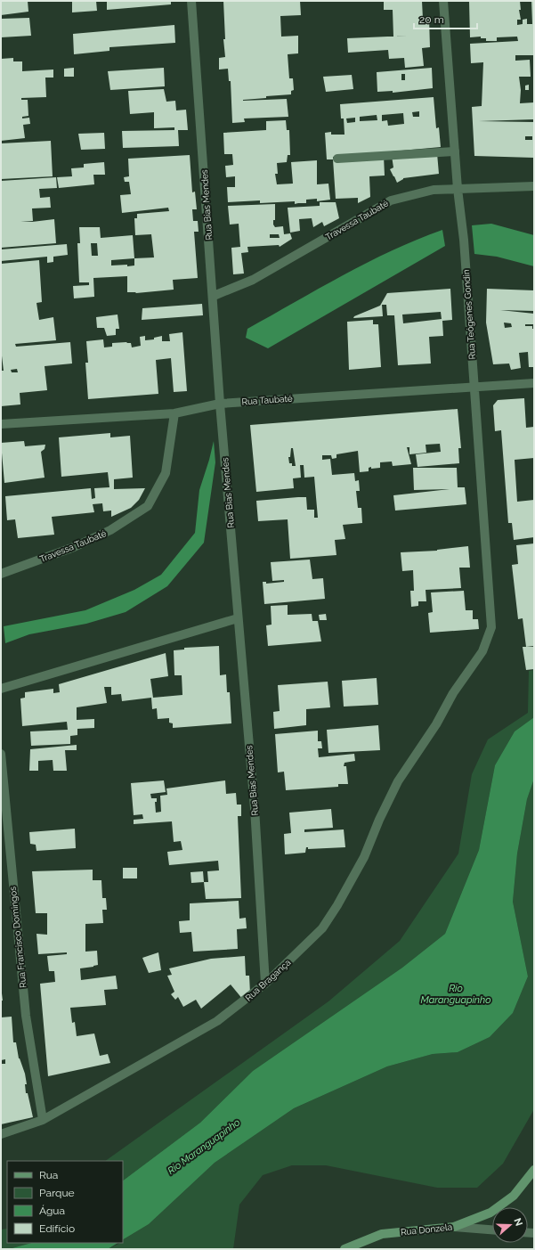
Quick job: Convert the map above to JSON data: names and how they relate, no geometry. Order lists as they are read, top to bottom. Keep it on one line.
{"streets":{"main road":["Rua Donzela"],"street":["Rua Bias Mendes","Travessa Taubaté","Rua Teógenes Gondin","Rua Taubaté","Rua Francisco Domingos","Rua Bragança"]},"crossings":[["Rua Bias Mendes","Travessa Taubaté"],["Rua Bias Mendes","Rua Taubaté"],["Rua Bias Mendes","Rua Bragança"],["Travessa Taubaté","Rua Teógenes Gondin"],["Travessa Taubaté","Rua Taubaté"],["Rua Teógenes Gondin","Rua Taubaté"],["Rua Teógenes Gondin","Rua Bragança"],["Rua Francisco Domingos","Rua Bragança"]],"water":["Rio Maranguapinho"],"legend":["Rua","Parque","Água","Edifício"],"scale_bar":"20 m","north":"right"}
